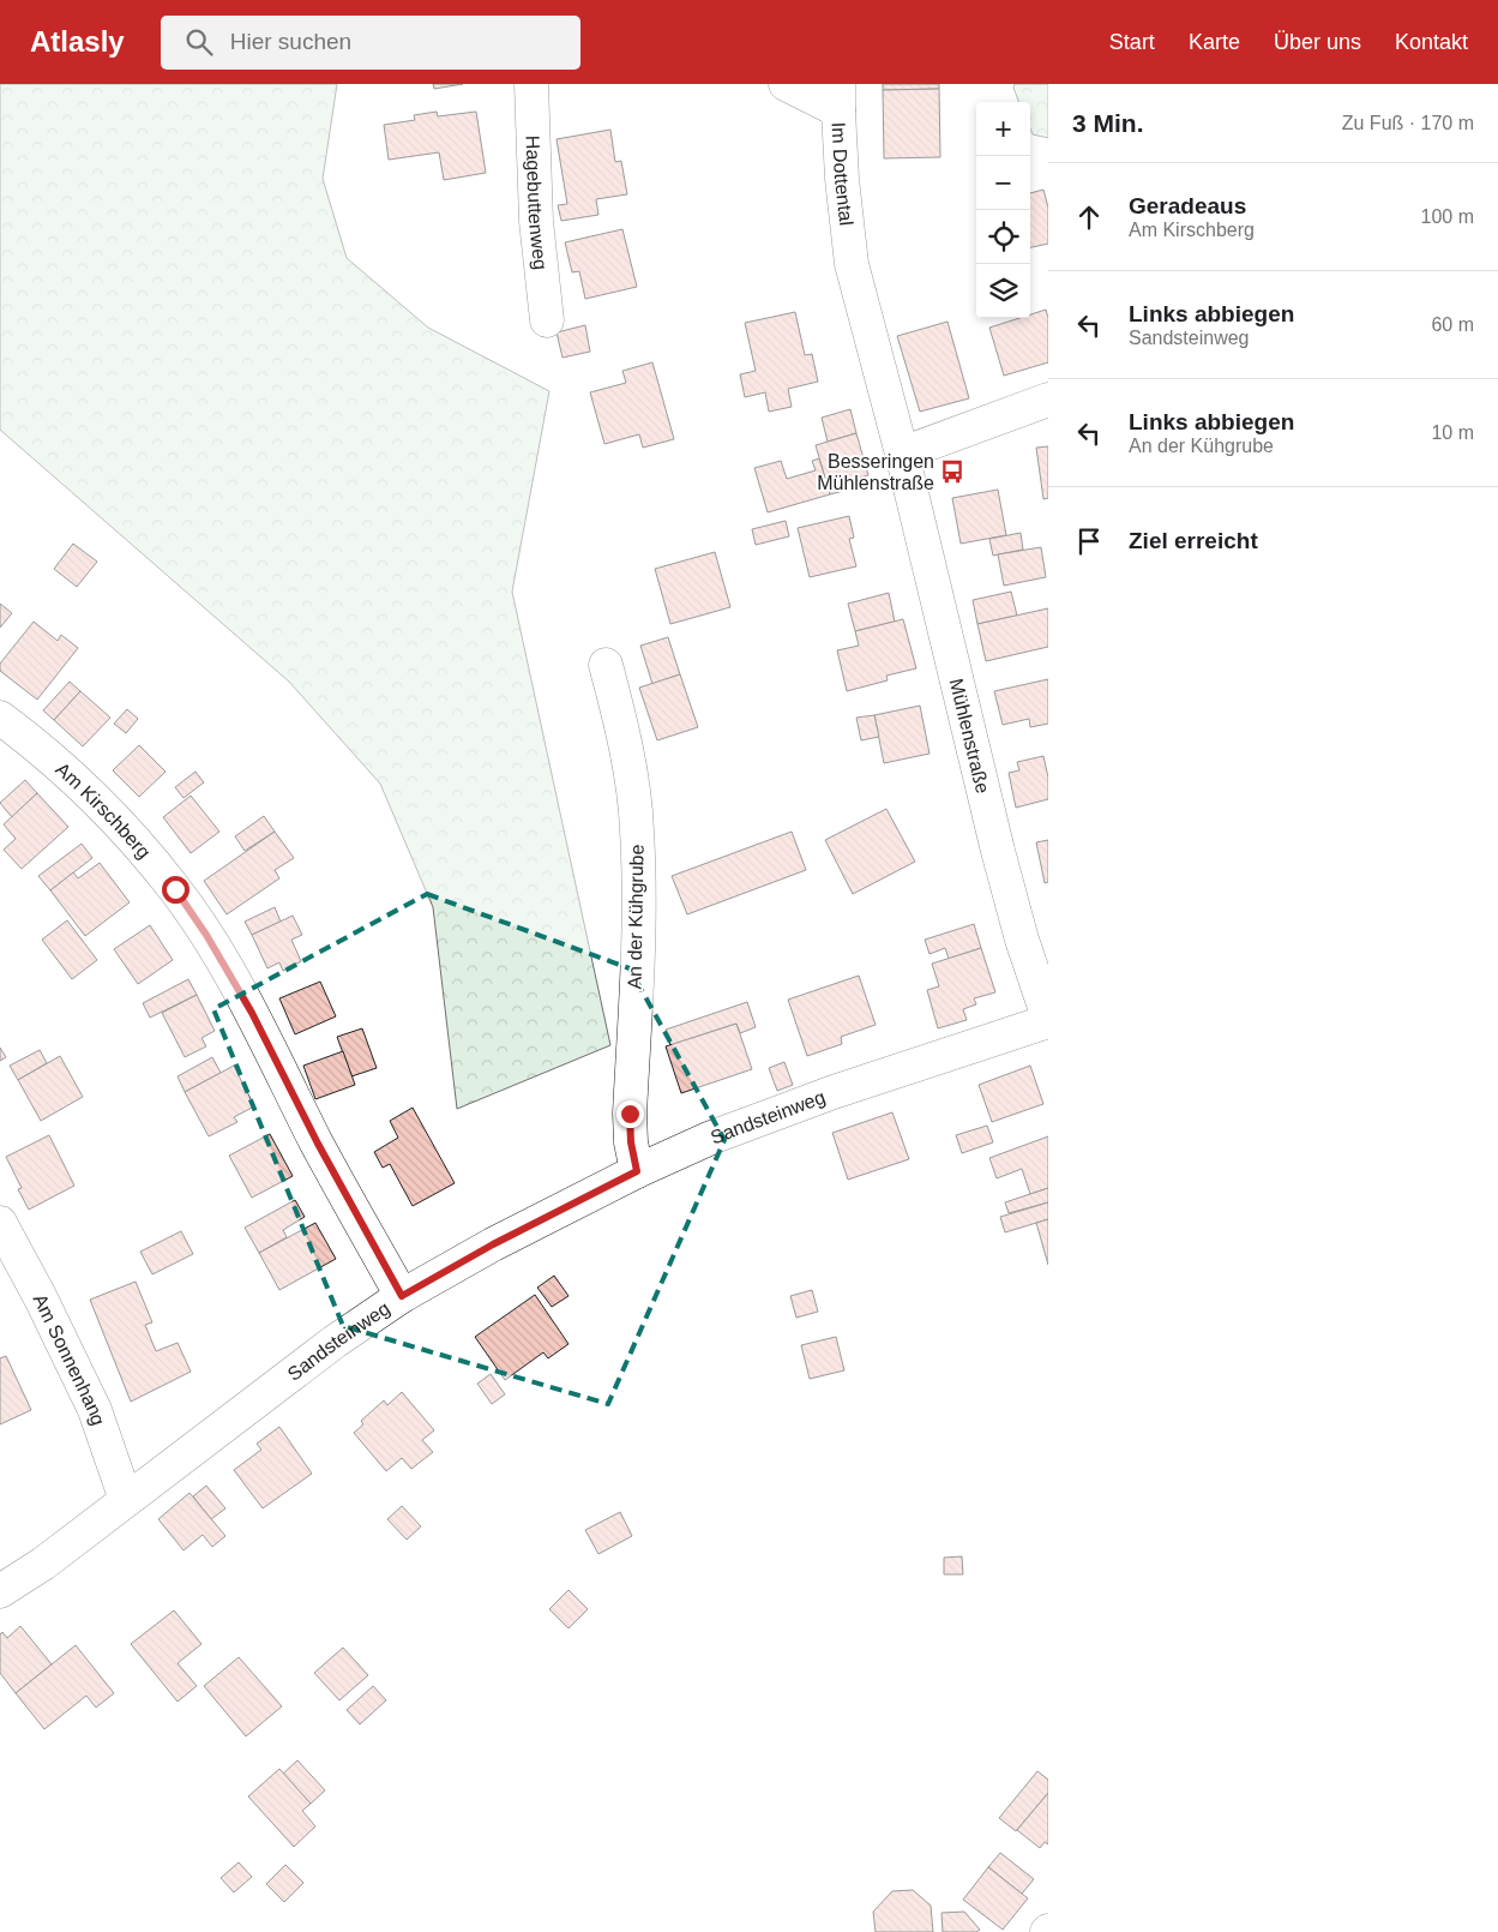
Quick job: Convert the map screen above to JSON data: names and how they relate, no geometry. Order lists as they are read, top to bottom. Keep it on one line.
{"streets":{"street":["Im Dottental","Hagebuttenweg","Mühlenstraße","Am Kirschberg","An der Kühgrube","Sandsteinweg","Am Sonnenhang"]},"crossings":[["Im Dottental","Mühlenstraße"],["Mühlenstraße","Sandsteinweg"],["Am Kirschberg","Sandsteinweg"],["An der Kühgrube","Sandsteinweg"],["Sandsteinweg","Am Sonnenhang"]],"places":{"bus stop":["Besseringen Mühlenstraße"]},"page":{"header":"Atlasly","search":"Hier suchen","nav":["Start","Karte","Über uns","Kontakt"],"heading":["3 Min.","Zu Fuß · 170 m"],"map_buttons":["+","−"],"list":[["Geradeaus","Am Kirschberg","100 m"],["Links abbiegen","Sandsteinweg","60 m"],["Links abbiegen","An der Kühgrube","10 m"],"Ziel erreicht"]}}
